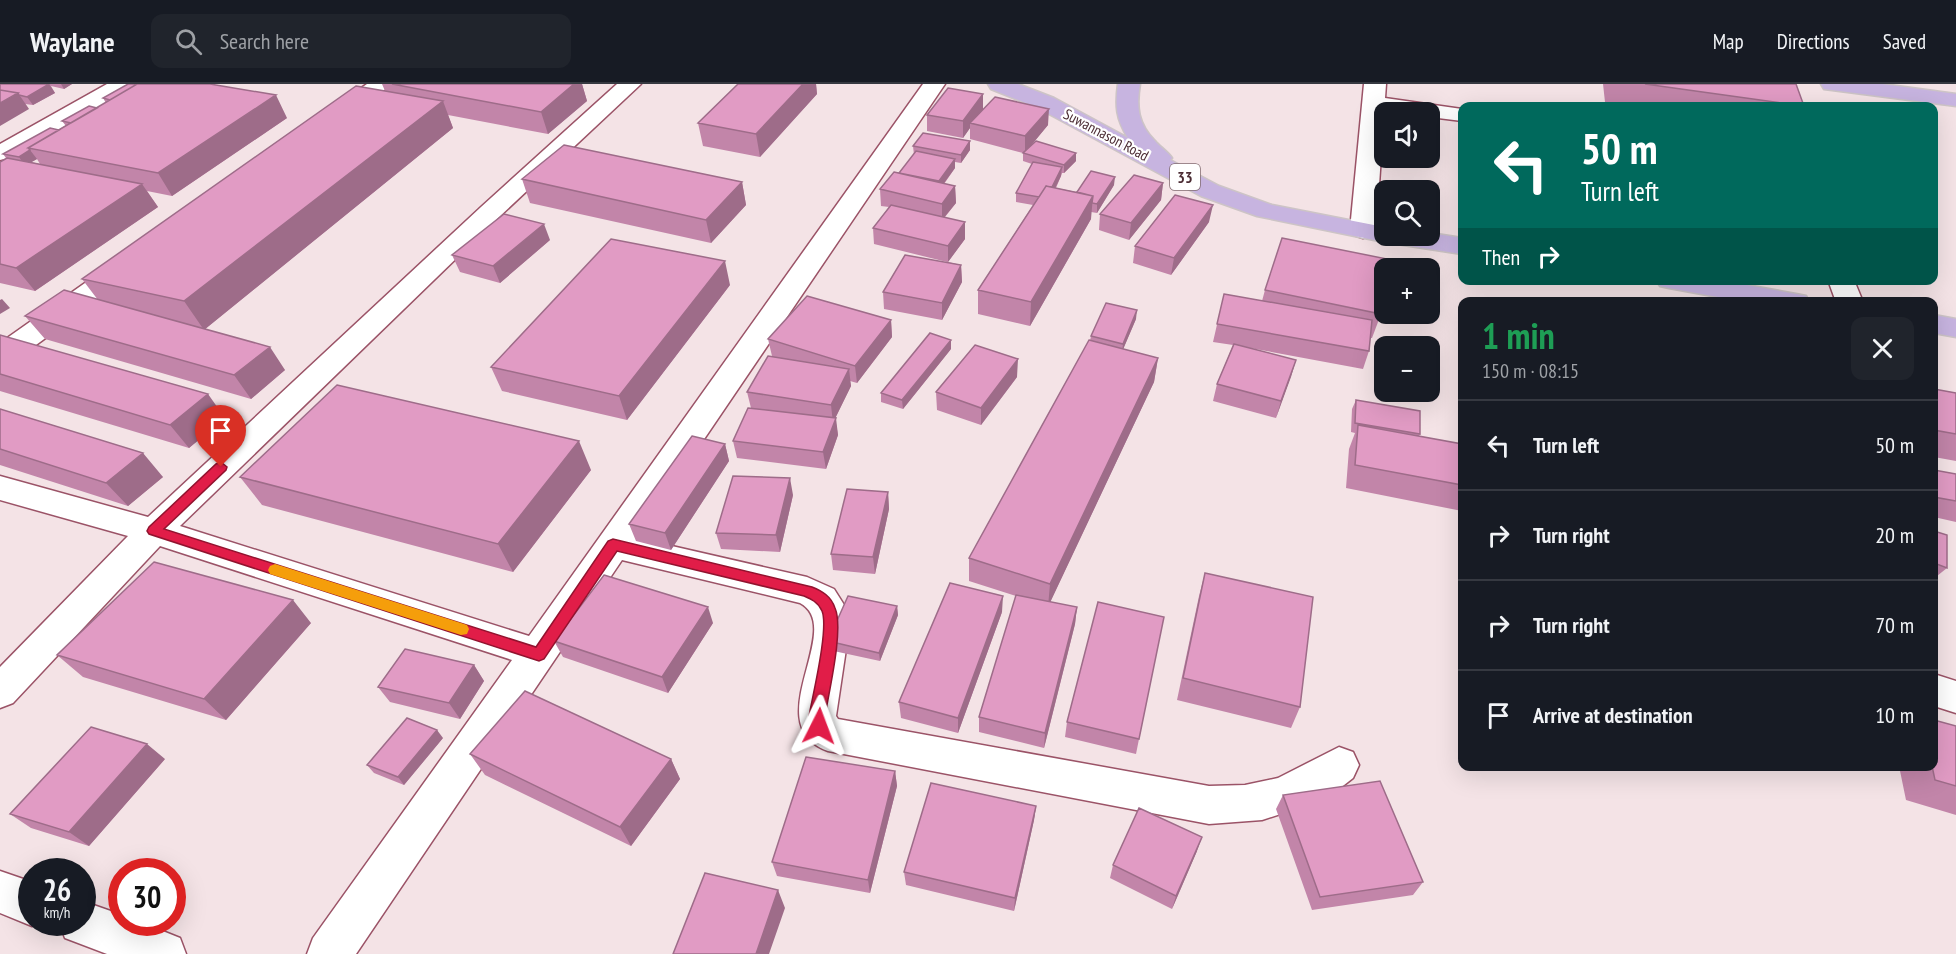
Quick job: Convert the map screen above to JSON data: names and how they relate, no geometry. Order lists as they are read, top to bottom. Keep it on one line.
{"streets":{"main road":["Suwannason Road","33"]},"page":{"header":"Waylane","search":"Search here","nav":["Map","Directions","Saved"],"map_buttons":["+","−"],"turn":["50 m","Turn left"],"then":"Then","heading":["1 min","150 m · 08:15"],"list":[{"name":"Turn left","value":"50 m"},{"name":"Turn right","value":"20 m"},{"name":"Turn right","value":"70 m"},{"name":"Arrive at destination","value":"10 m"}],"speed":"26 km/h","limit":"30"}}
